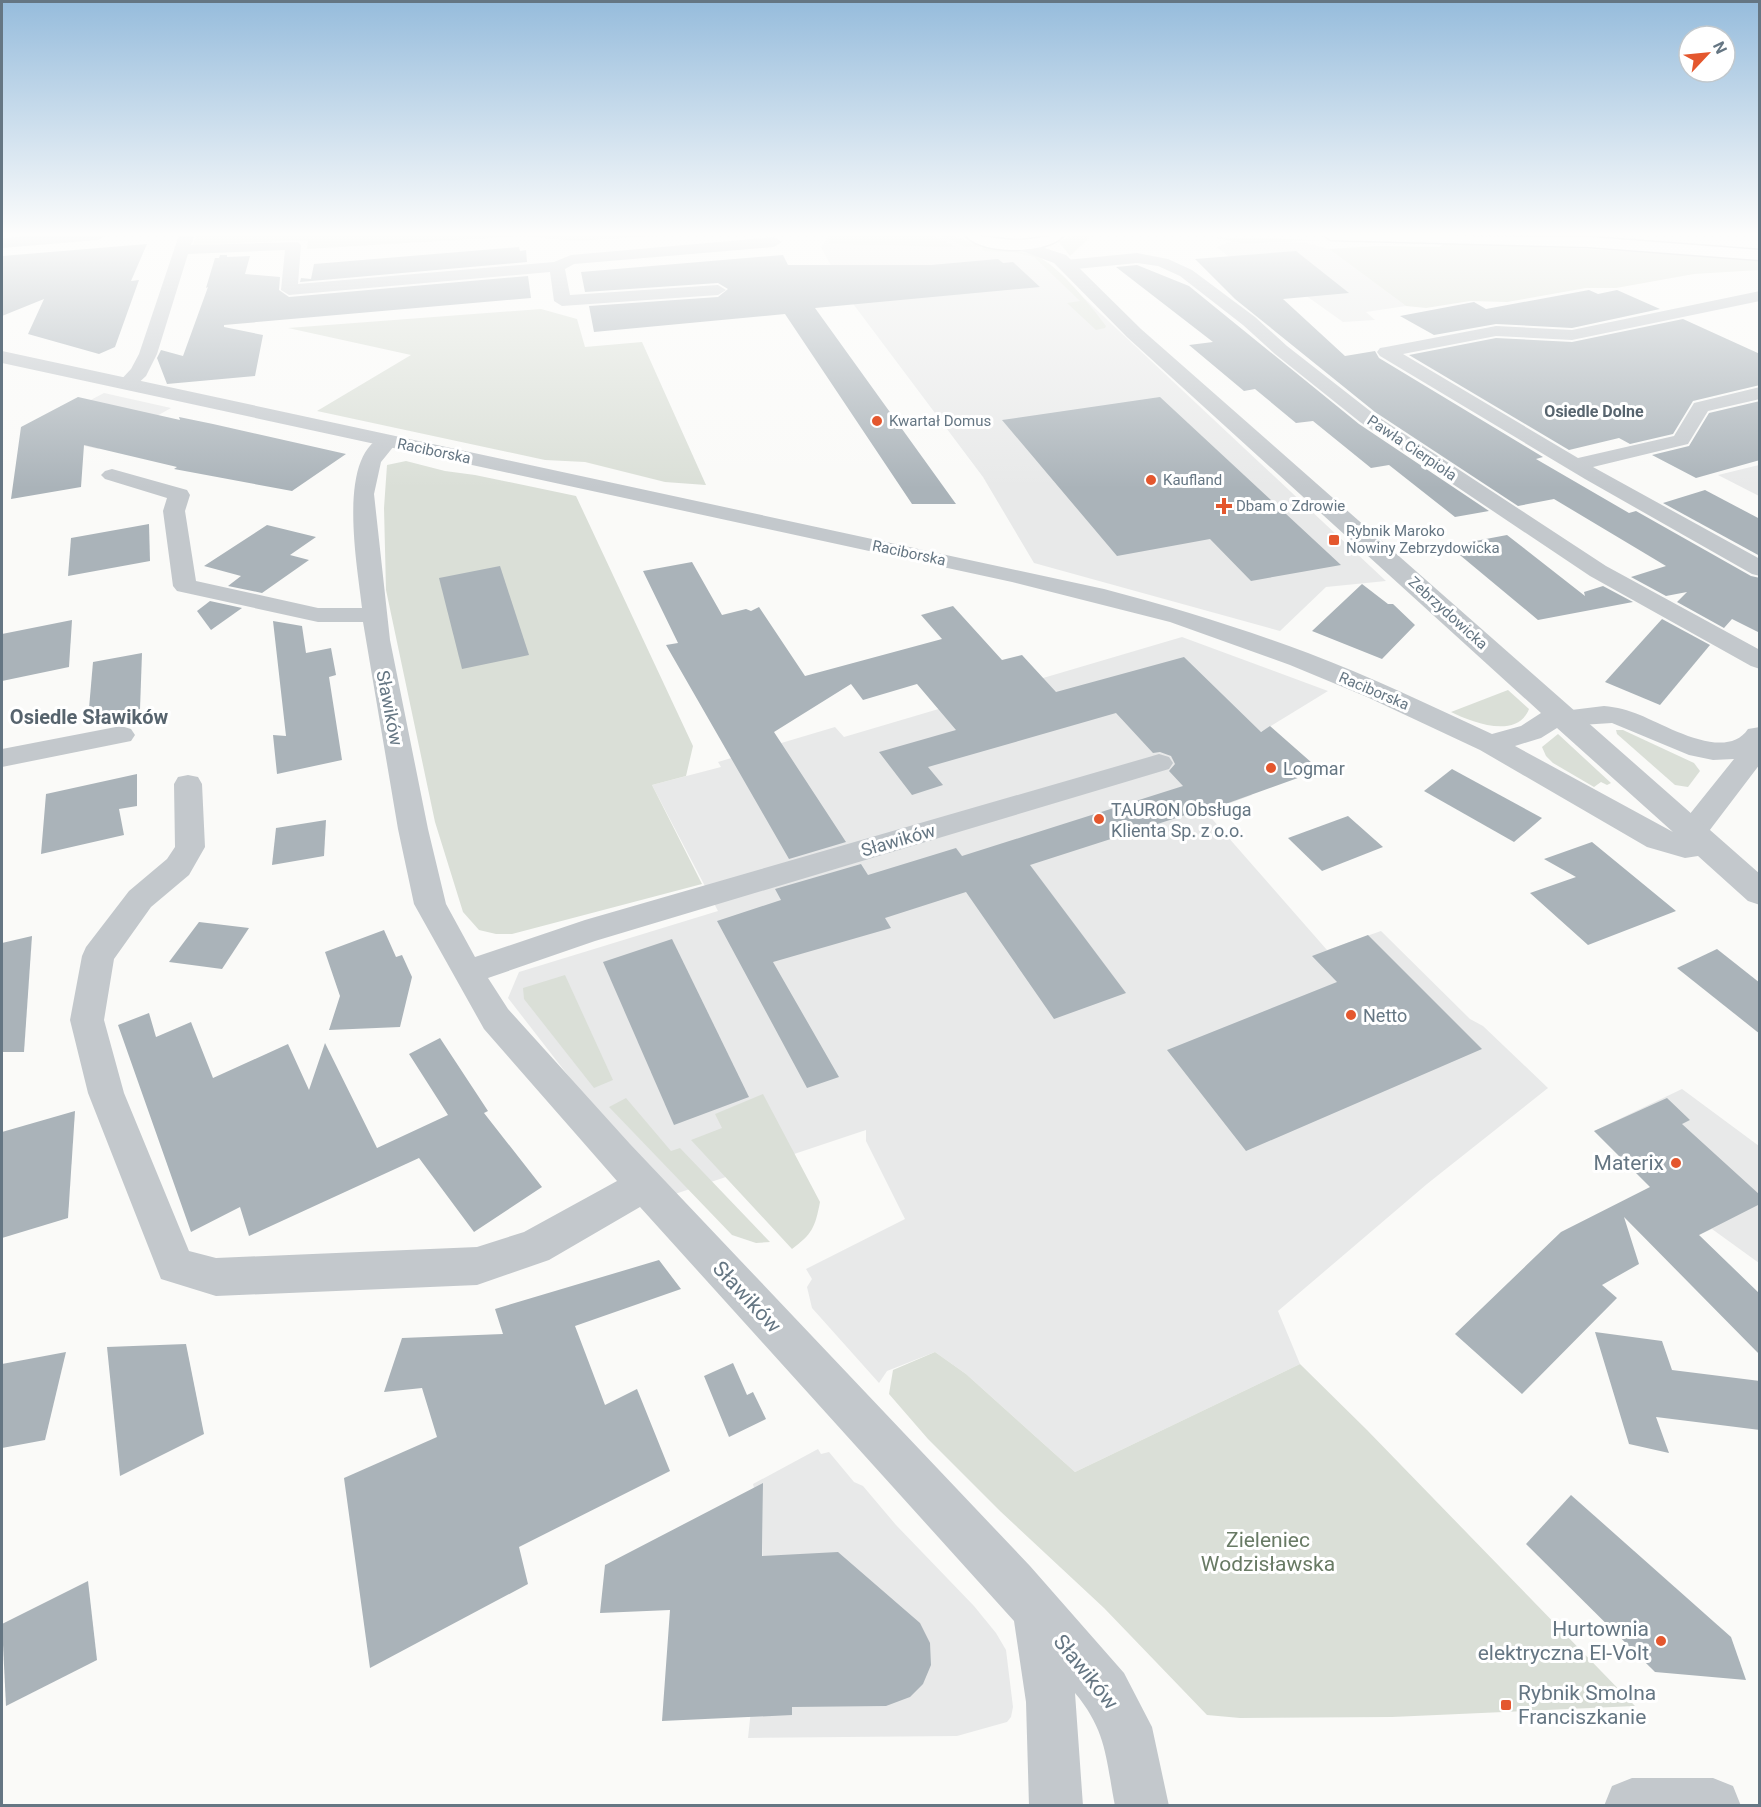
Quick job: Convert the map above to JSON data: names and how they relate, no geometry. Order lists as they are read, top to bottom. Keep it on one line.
{"streets":{"street":["Pawła Cierpioła","Raciborska","Zebrzydowicka","Sławików"]},"crossings":[["Raciborska","Zebrzydowicka"],["Raciborska","Sławików"]],"districts":["Osiedle Dolne","Osiedle Sławików"],"parks":["Zieleniec Wodzisławska"],"places":{"other":["Kwartał Domus","Kaufland","Logmar","TAURON Obsługa Klienta Sp. z o.o.","Netto","Materix","Hurtownia elektryczna El‐Volt"],"health":["Dbam o Zdrowie"],"transit":["Rybnik Maroko Nowiny Zebrzydowicka","Rybnik Smolna Franciszkanie"]},"north":"top right"}
